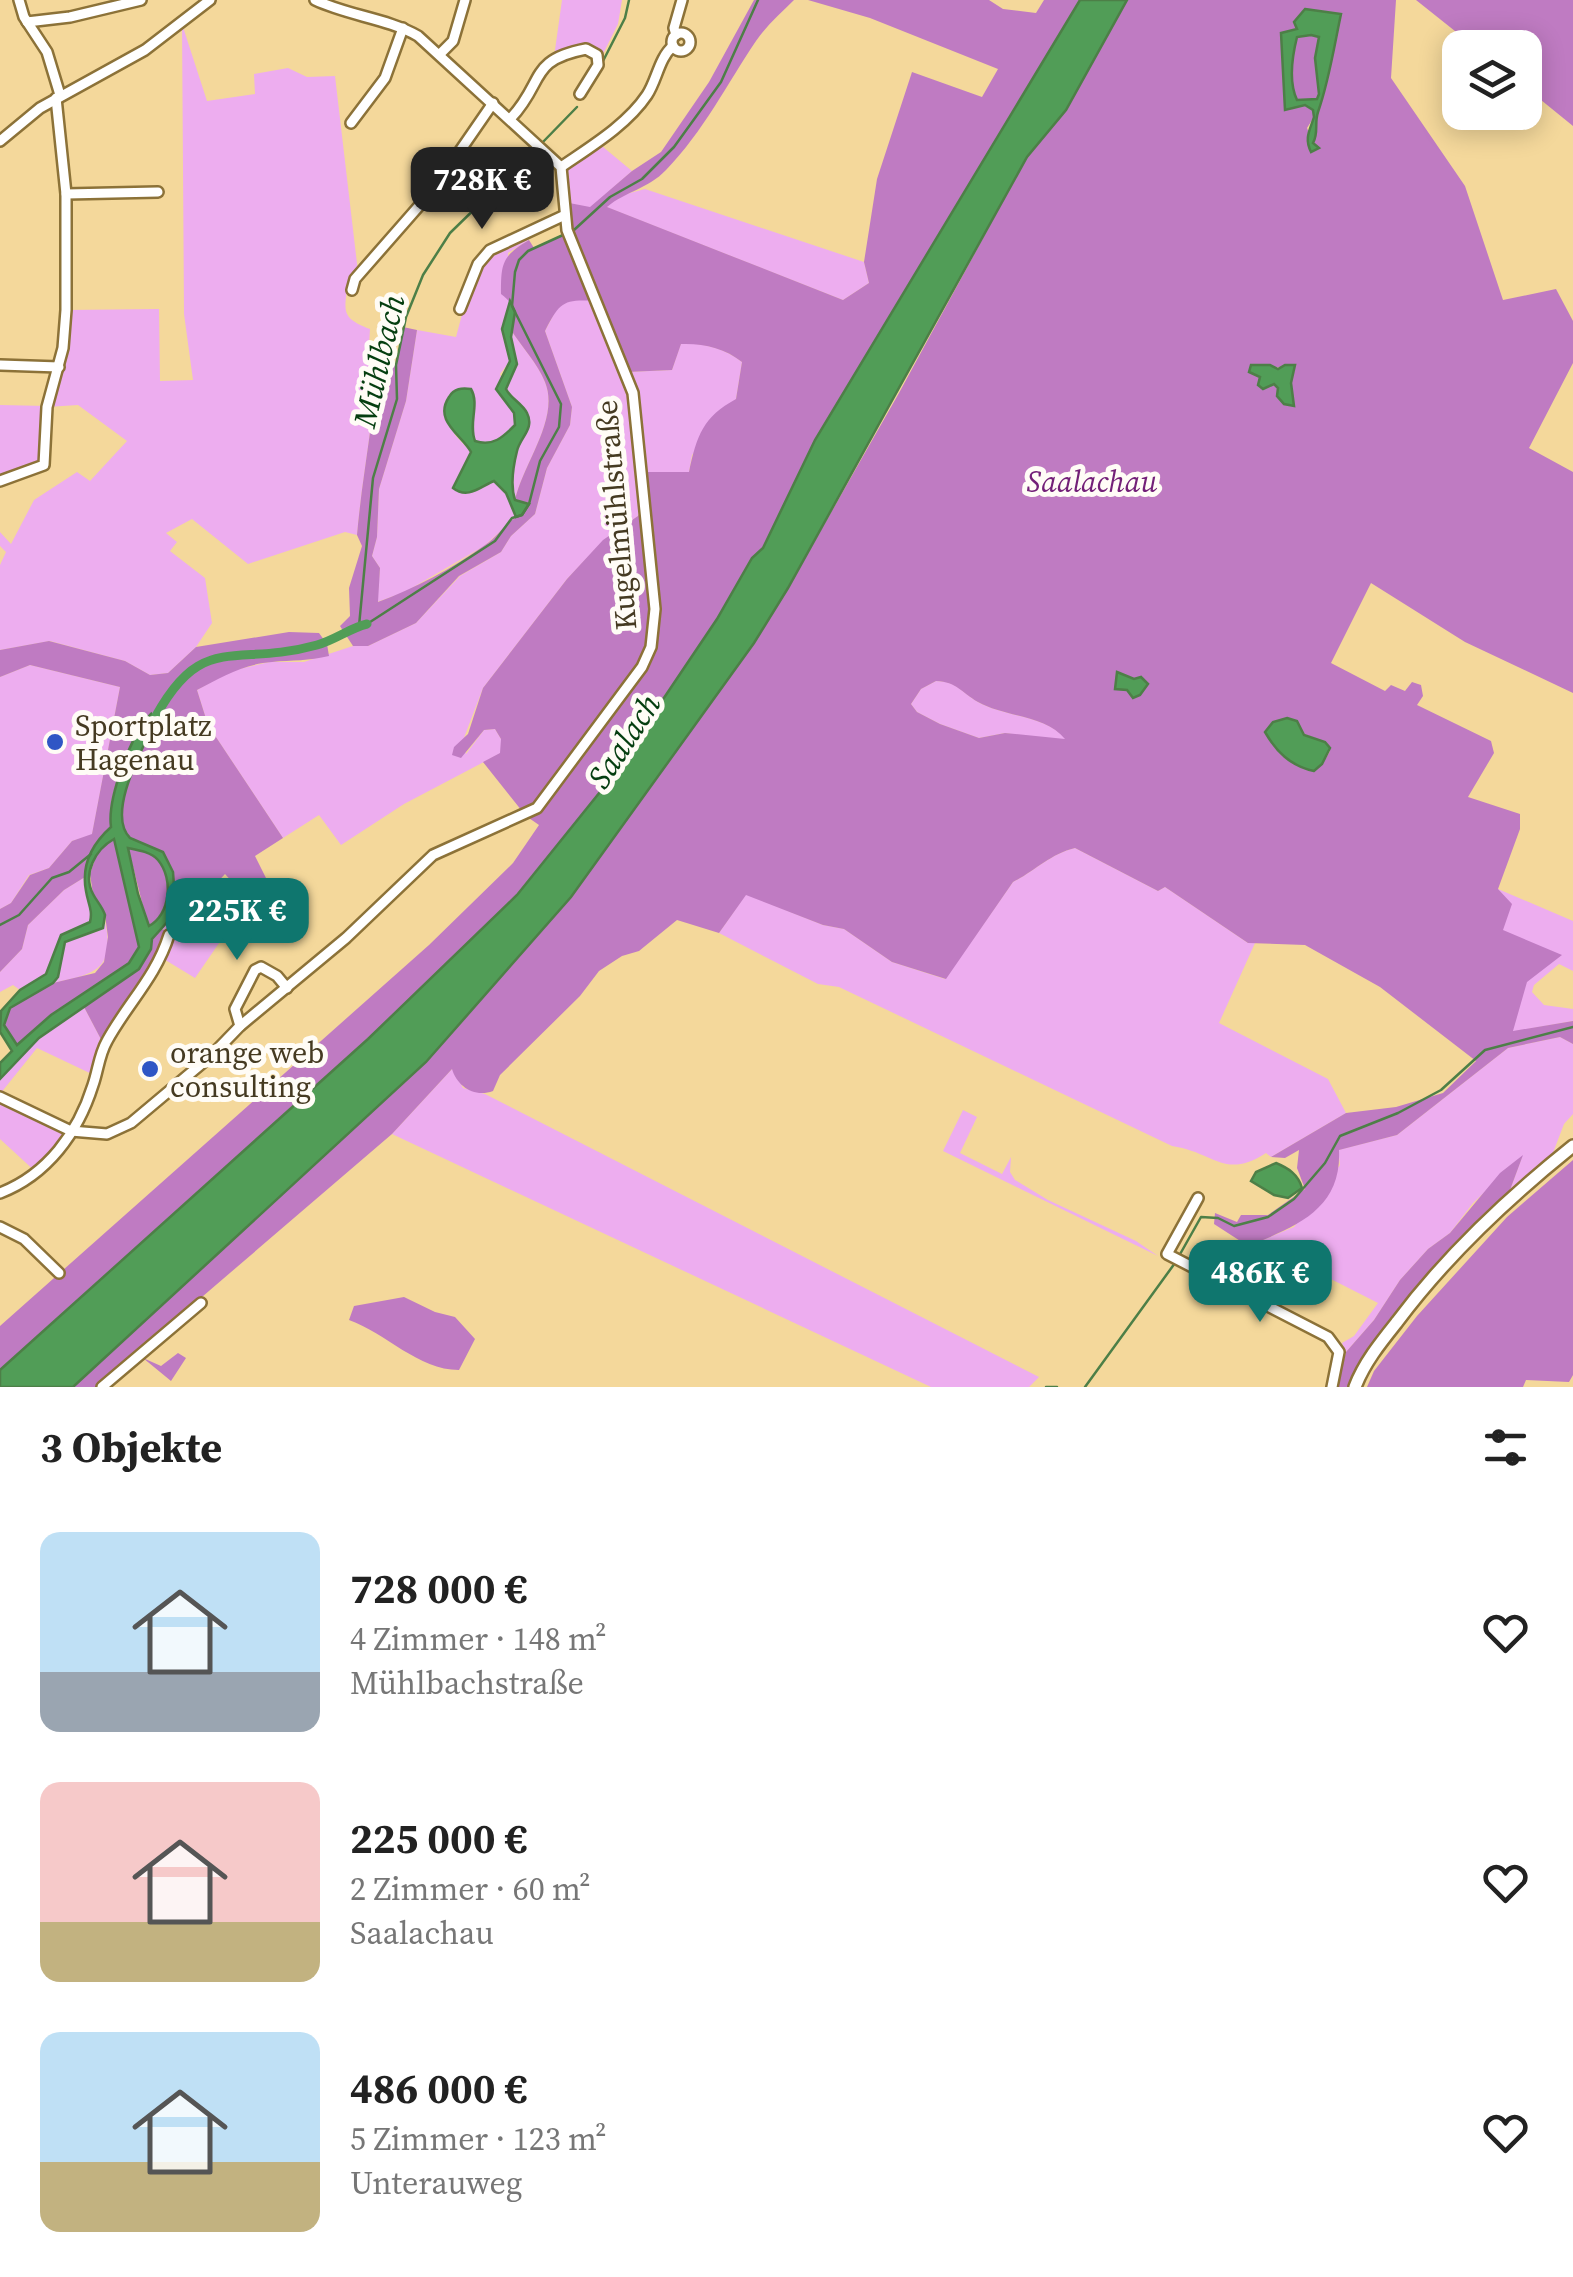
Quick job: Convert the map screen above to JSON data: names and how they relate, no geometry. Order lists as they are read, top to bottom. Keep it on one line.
{"streets":{"street":["Kugelmühlstraße"]},"water":["Mühlbach","Saalach"],"parks":["Saalachau"],"places":["Sportplatz Hagenau","orange web consulting"],"page":{"price":["728K €","225K €","486K €"],"heading":"3 Objekte","list":[{"name":"728 000 €","note":"4 Zimmer · 148 m² · Mühlbachstraße"},{"name":"225 000 €","note":"2 Zimmer · 60 m² · Saalachau"},{"name":"486 000 €","note":"5 Zimmer · 123 m² · Unterauweg"}]}}
